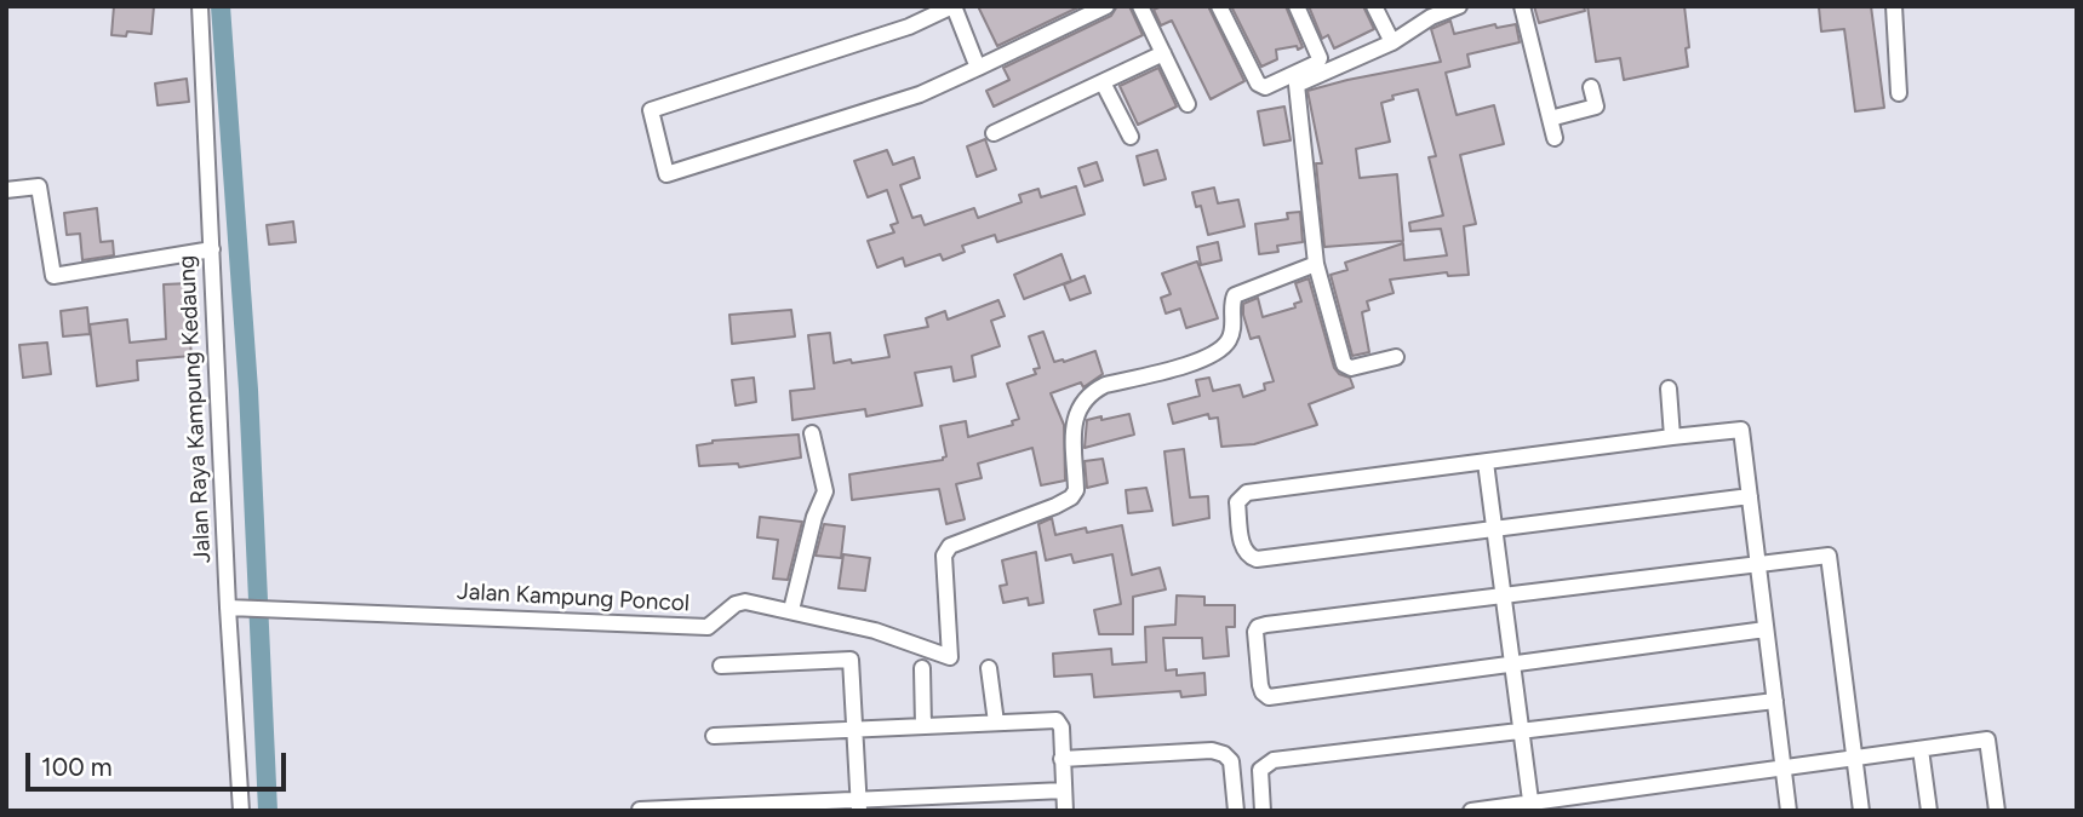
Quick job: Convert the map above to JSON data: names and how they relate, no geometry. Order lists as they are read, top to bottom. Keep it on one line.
{"streets":{"street":["Jalan Raya Kampung Kedaung","Jalan Kampung Poncol"]},"crossings":[["Jalan Raya Kampung Kedaung","Jalan Kampung Poncol"]],"scale_bar":"100 m"}
